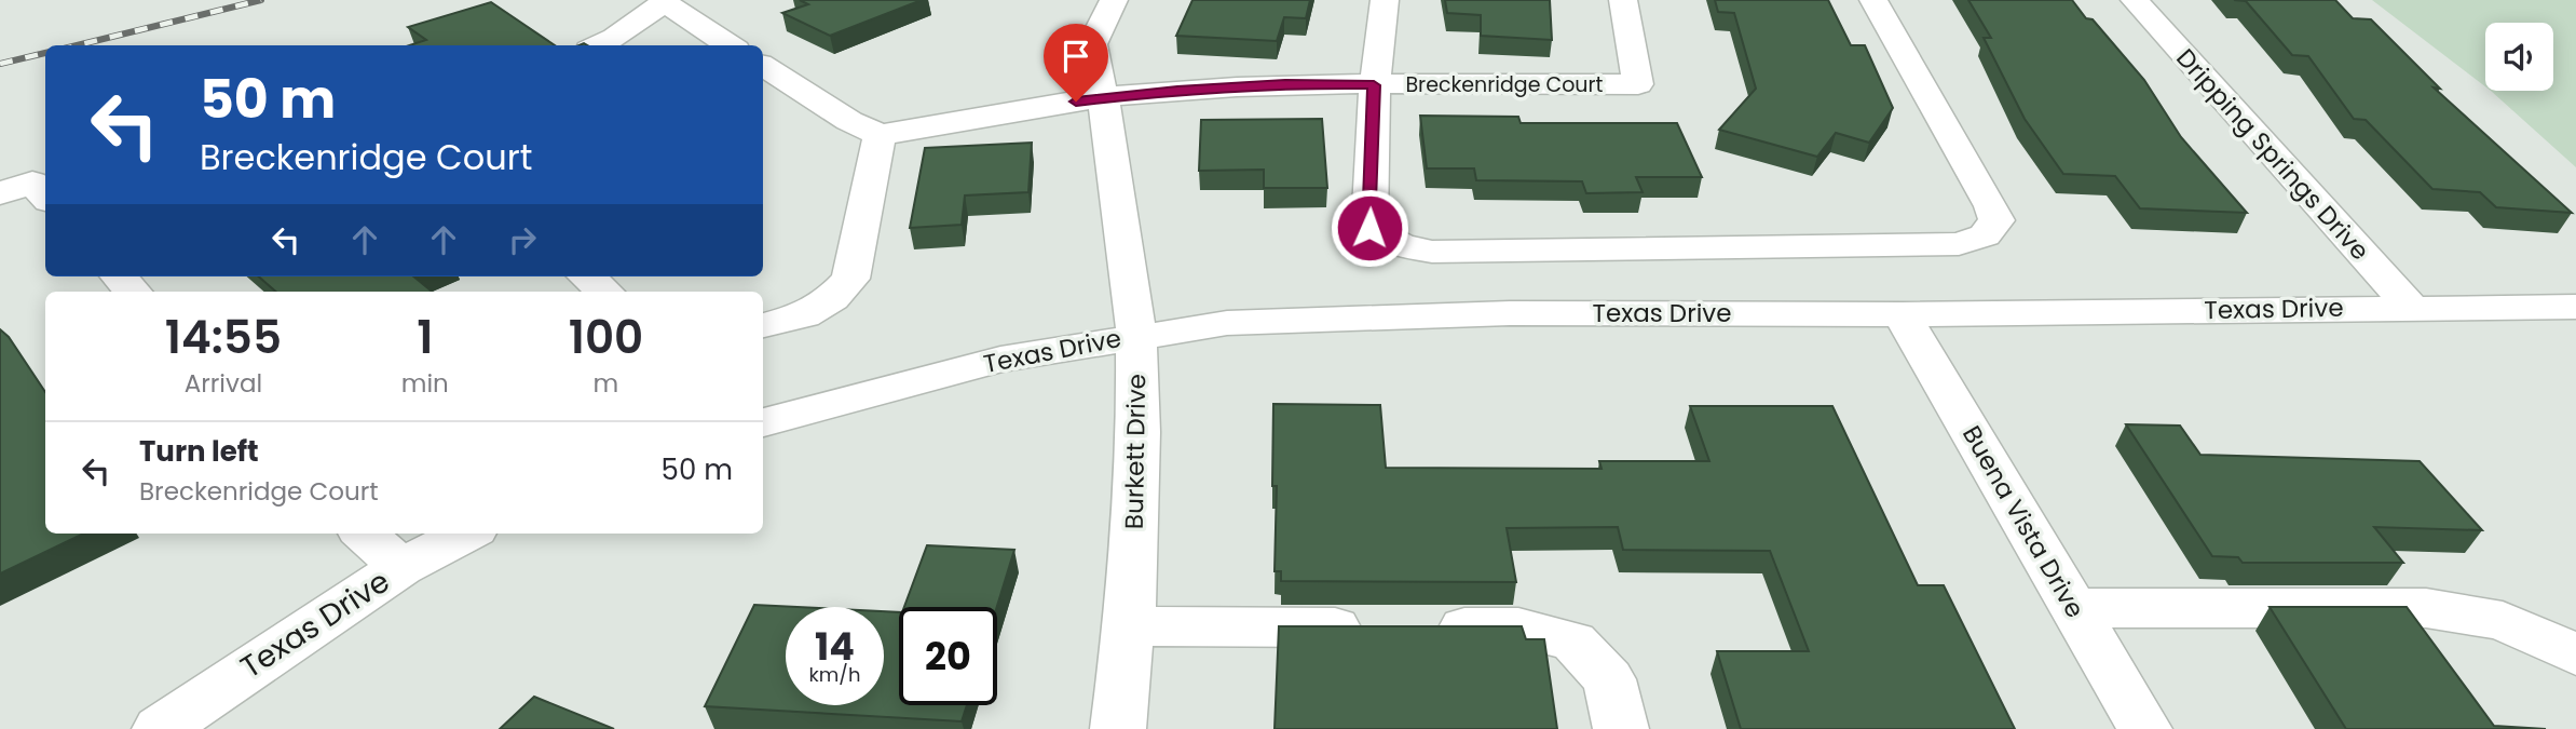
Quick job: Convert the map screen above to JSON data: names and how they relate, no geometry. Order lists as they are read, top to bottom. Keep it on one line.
{"streets":{"street":["Breckenridge Court","Dripping Springs Drive","Texas Drive","Burkett Drive","Buena Vista Drive"]},"crossings":[["Breckenridge Court","Burkett Drive"],["Dripping Springs Drive","Texas Drive"],["Texas Drive","Burkett Drive"],["Texas Drive","Buena Vista Drive"]],"page":{"turn":["50 m","Breckenridge Court"],"eta":["14:55","Arrival","1","min","100","m"],"list":[{"name":"Turn left","note":"Breckenridge Court","value":"50 m"}],"speed":"14 km/h","limit":"20"}}
